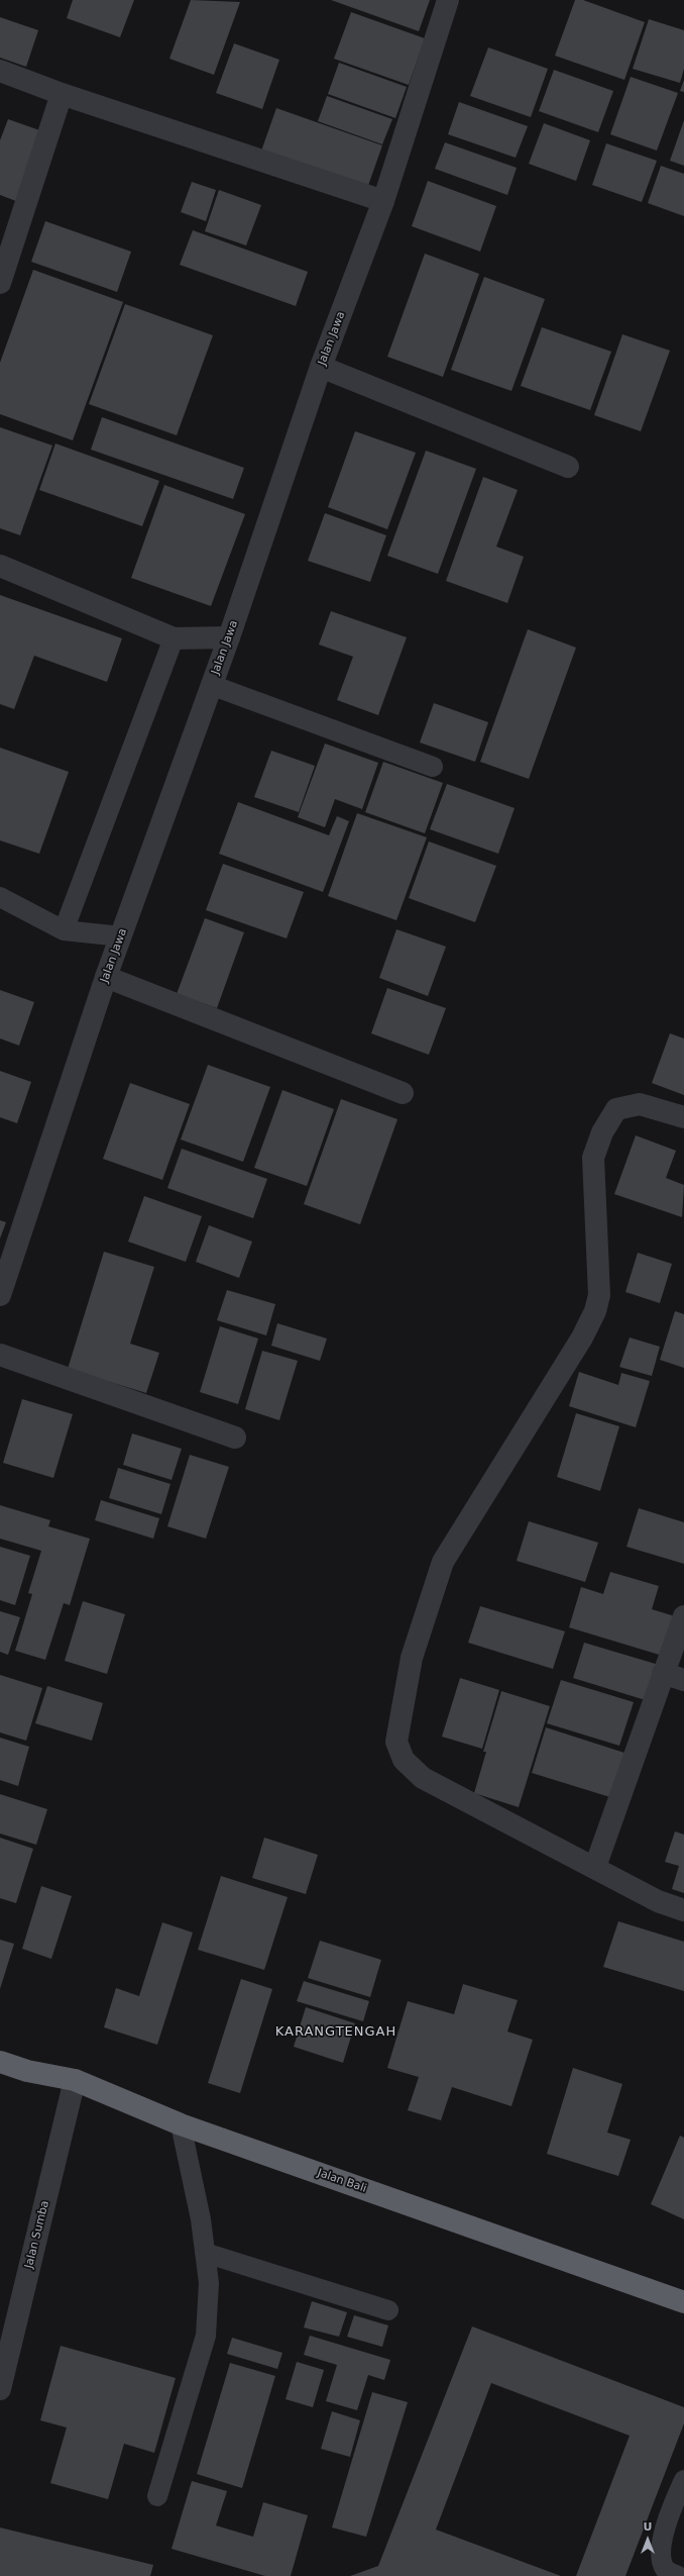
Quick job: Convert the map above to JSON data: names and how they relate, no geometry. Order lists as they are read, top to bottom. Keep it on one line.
{"streets":{"highway":["Jalan Bali"],"street":["Jalan Jawa","Jalan Sumba"]},"crossings":[["Jalan Bali","Jalan Sumba"]],"districts":["KARANGTENGAH"],"north":"top"}
